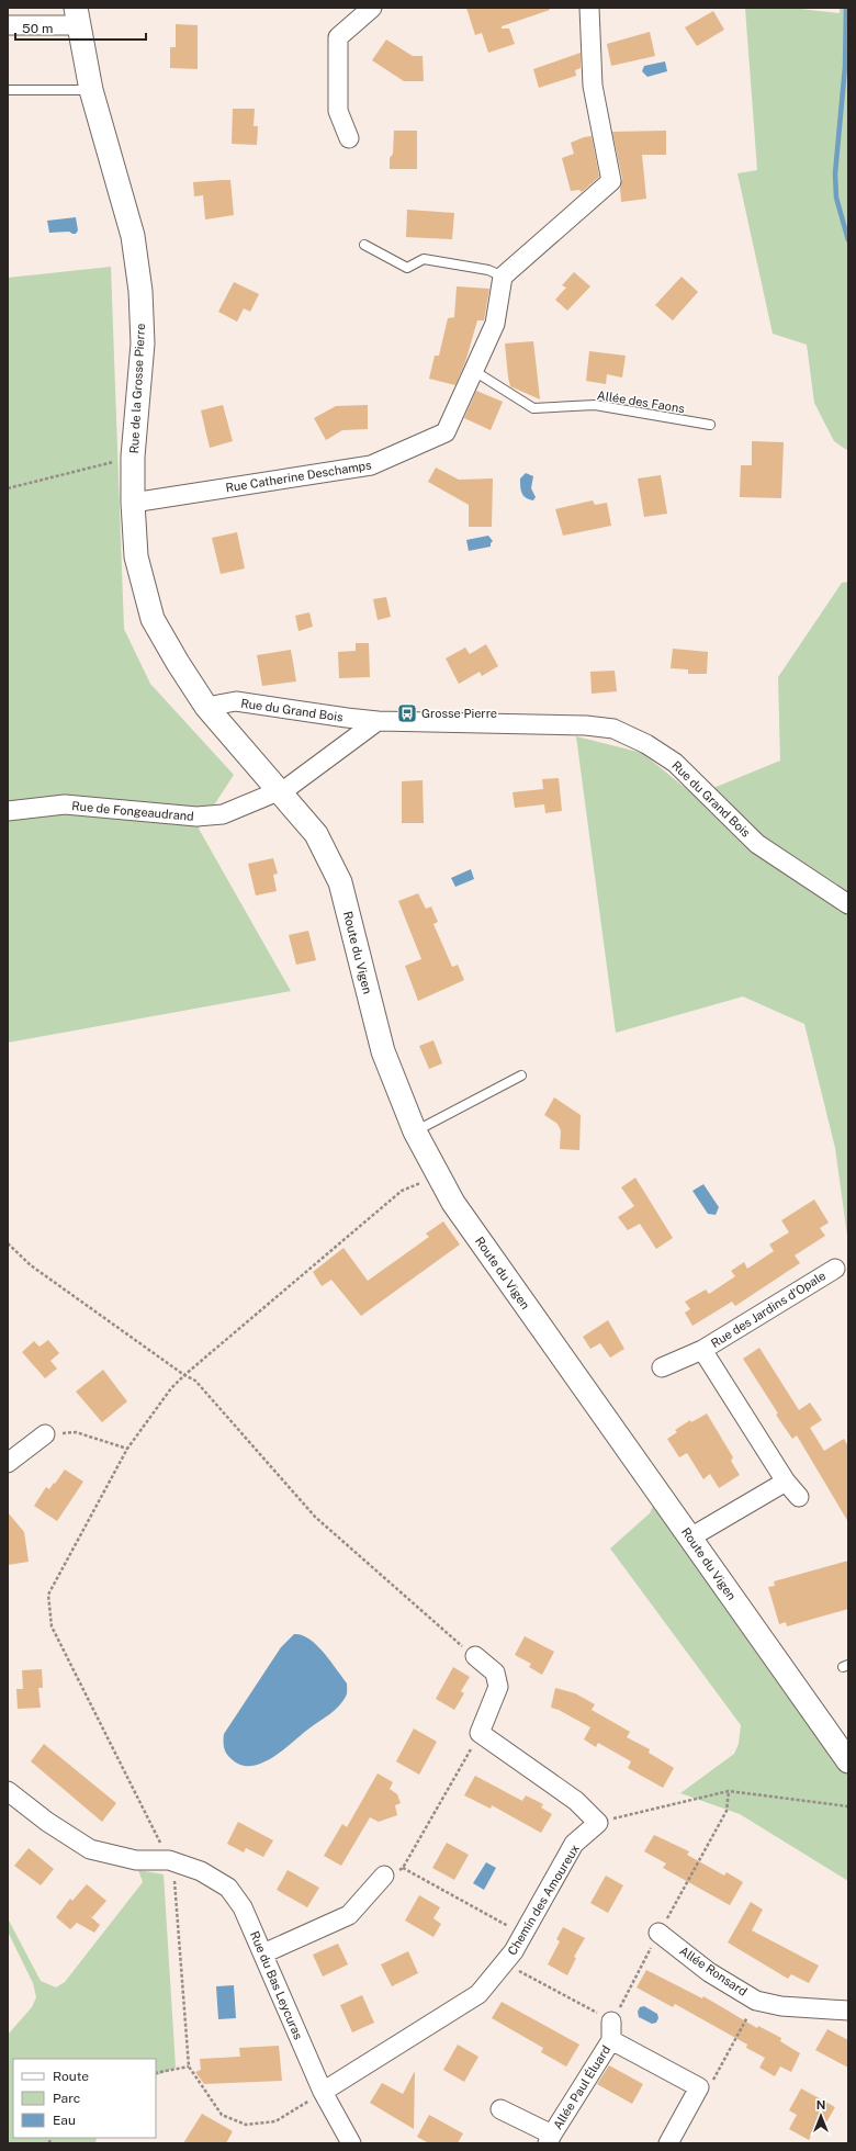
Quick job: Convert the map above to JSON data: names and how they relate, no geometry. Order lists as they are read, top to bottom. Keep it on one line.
{"streets":{"street":["Rue de la Grosse Pierre","Rue Catherine Deschamps","Rue du Grand Bois","Rue de Fongeaudrand","Route du Vigen","Rue des Jardins d'Opale","Chemin des Amoureux","Allée Ronsard","Rue du Bas Leycuras","Allée Paul Éluard"],"lane":["Allée des Faons"]},"crossings":[["Rue de la Grosse Pierre","Rue Catherine Deschamps"],["Rue de la Grosse Pierre","Rue du Grand Bois"],["Rue de la Grosse Pierre","Route du Vigen"],["Allée des Faons","Rue Catherine Deschamps"],["Rue de Fongeaudrand","Route du Vigen"],["Chemin des Amoureux","Rue du Bas Leycuras"]],"places":{"bus stop":["Grosse Pierre"]},"legend":["Route","Parc","Eau"],"scale_bar":"50 m","north":"top"}
